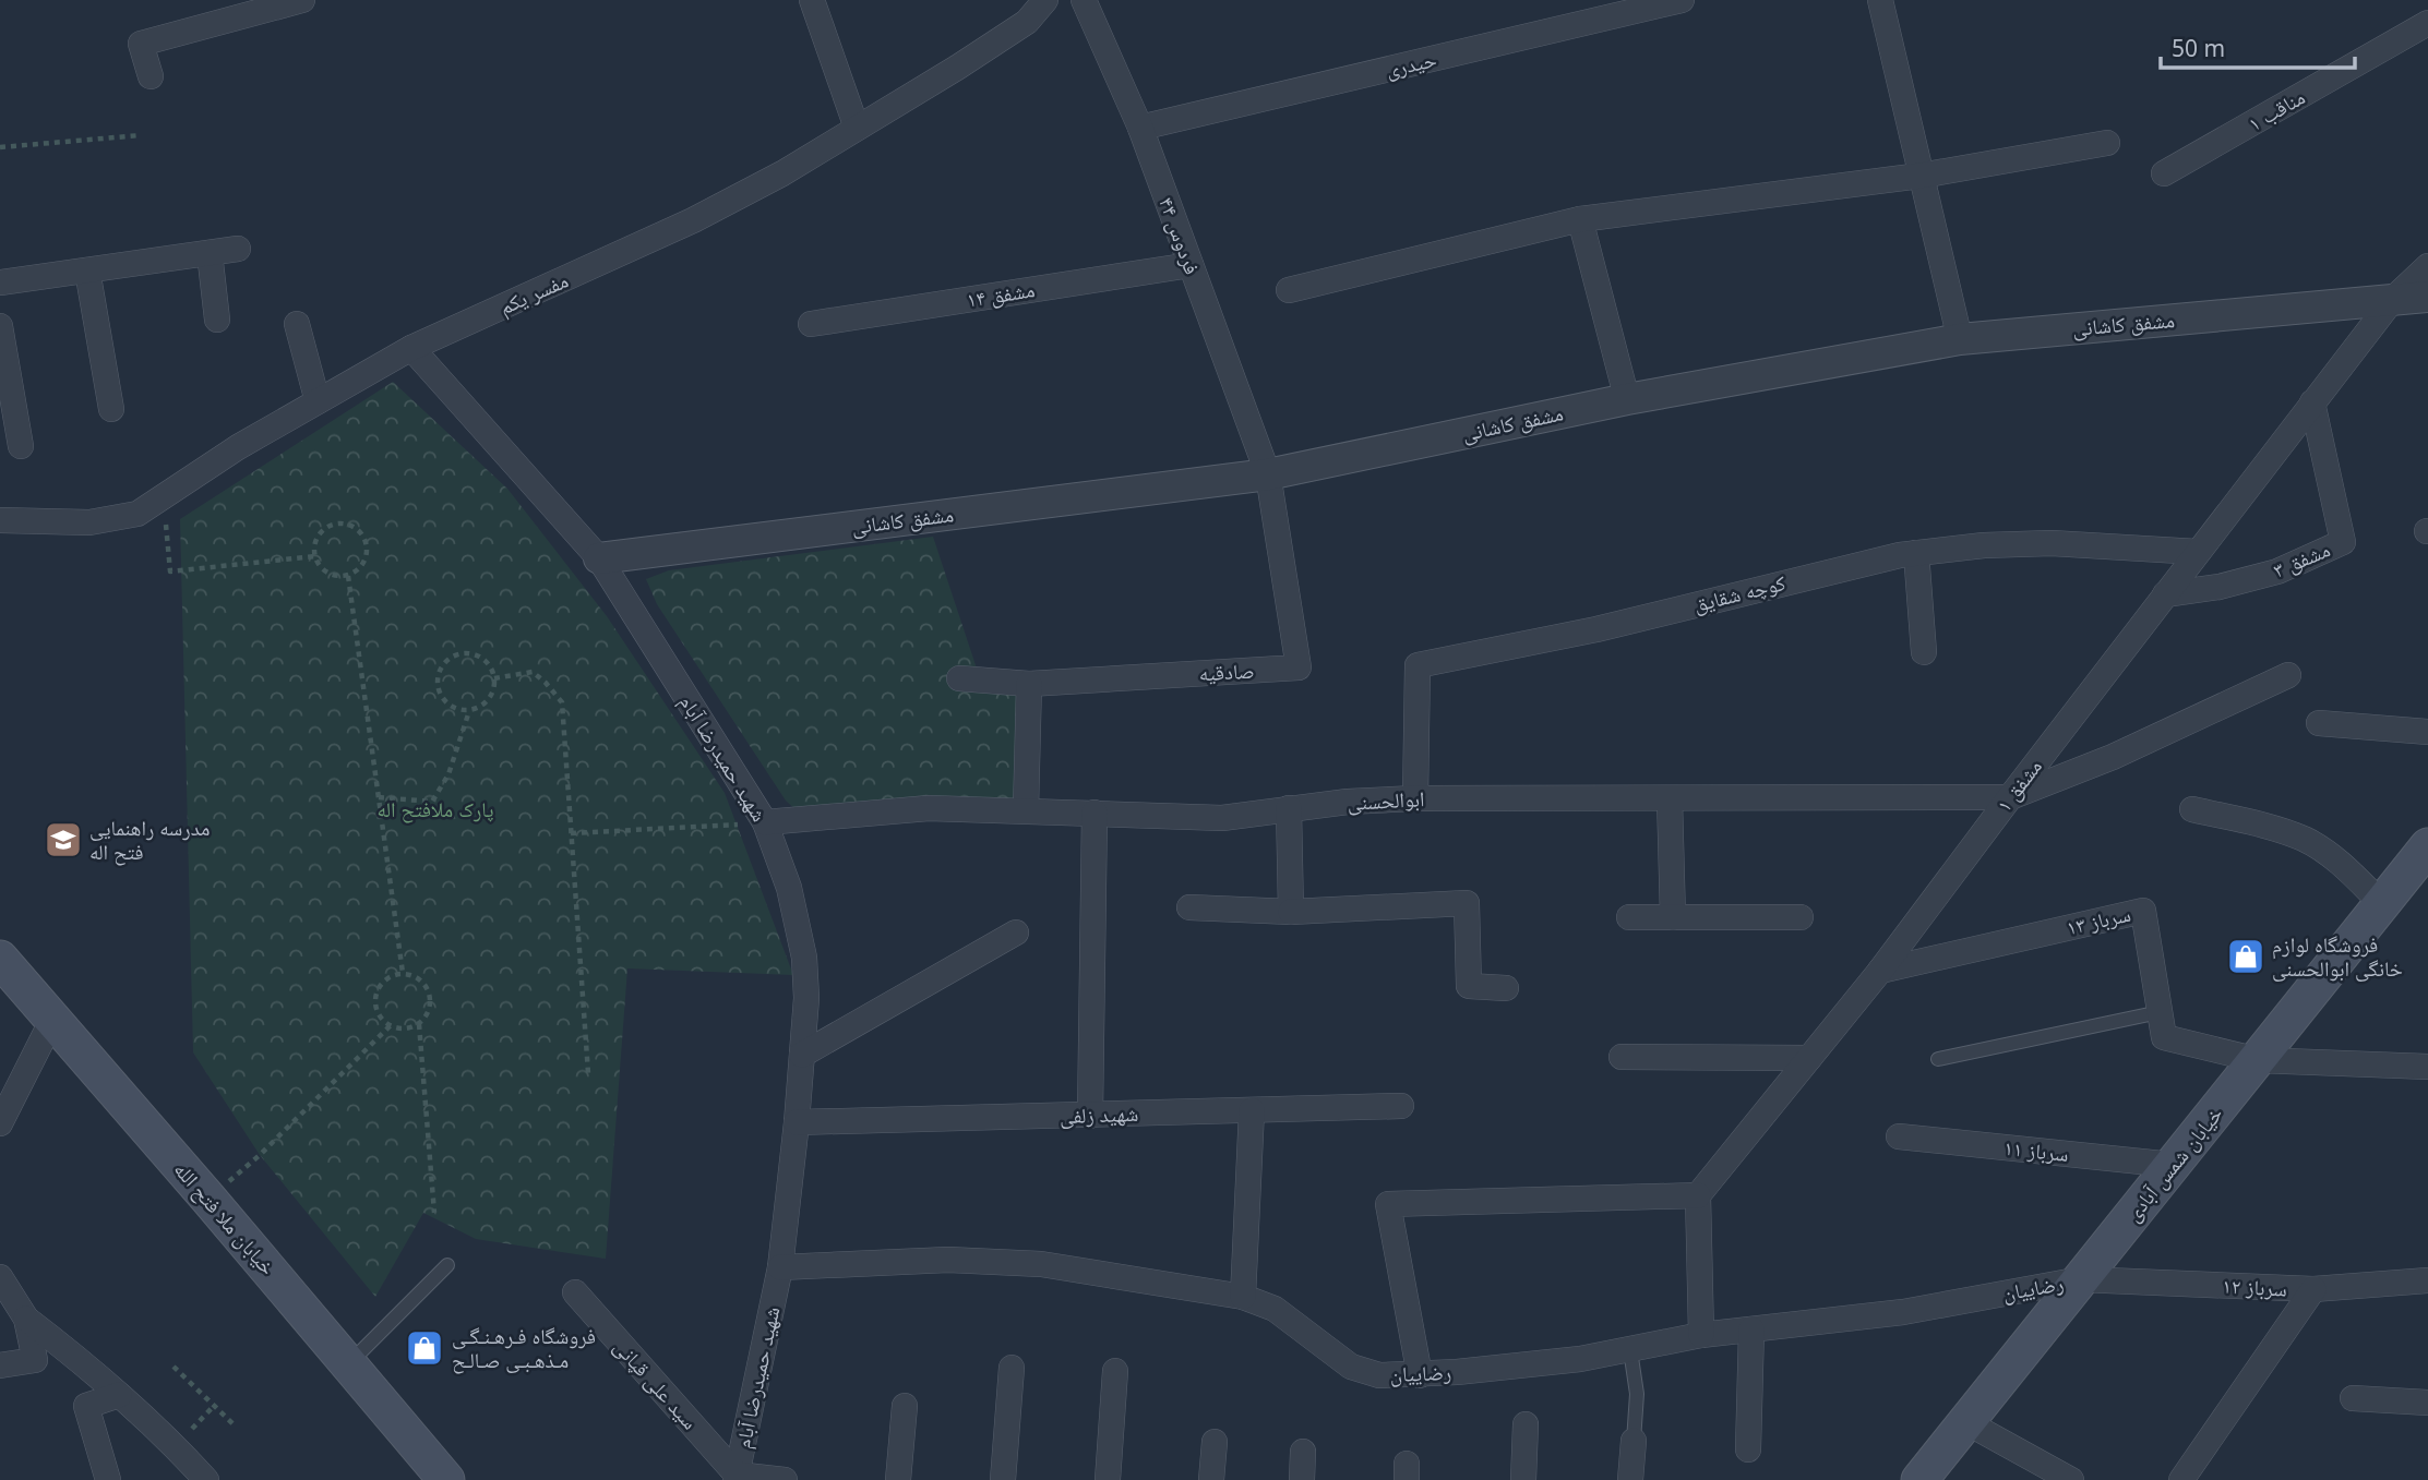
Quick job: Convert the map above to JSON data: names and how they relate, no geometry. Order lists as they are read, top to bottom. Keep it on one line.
{"streets":{"main road":["خیابان شمس آبادی","خیابان ملا فتح الله"],"street":["حیدری","مناقب ۱","فردوس ۴۴","مفسر یکم","مشفق ۱۴","مشفق کاشانی","مشفق ۳","کوچه شقایق","صادقیه","شهید حمیدرضا آبام","مشفق ۱","ابوالحسنی","سرباز ۱۳","شهید زلفی","سرباز ۱۱","سرباز ۱۲","رضاییان","سید علی قپانی"]},"crossings":[["حیدری","فردوس ۴۴"],["فردوس ۴۴","مشفق ۱۴"],["فردوس ۴۴","مشفق کاشانی"],["فردوس ۴۴","صادقیه"],["مفسر یکم","شهید حمیدرضا آبام"],["مشفق کاشانی","صادقیه"],["مشفق کاشانی","شهید حمیدرضا آبام"],["مشفق کاشانی","مشفق ۱"],["مشفق ۳","مشفق ۱"],["کوچه شقایق","مشفق ۱"],["کوچه شقایق","ابوالحسنی"],["شهید حمیدرضا آبام","ابوالحسنی"],["شهید حمیدرضا آبام","شهید زلفی"],["شهید حمیدرضا آبام","رضاییان"],["شهید حمیدرضا آبام","سید علی قپانی"],["مشفق ۱","ابوالحسنی"],["مشفق ۱","سرباز ۱۳"],["سرباز ۱۳","خیابان شمس آبادی"],["سرباز ۱۱","خیابان شمس آبادی"],["خیابان شمس آبادی","سرباز ۱۲"],["خیابان شمس آبادی","رضاییان"],["سرباز ۱۲","رضاییان"]],"parks":["پارک ملافتح اله"],"places":{"school or university":["مدرسه راهنمایی فتح اله"],"shop":["فروشگاه لوازم خانگی ابوالحسنی","فروشگاه فـرهـنـگـی مـذهـبـی صـالـح"]},"scale_bar":"50 m"}
